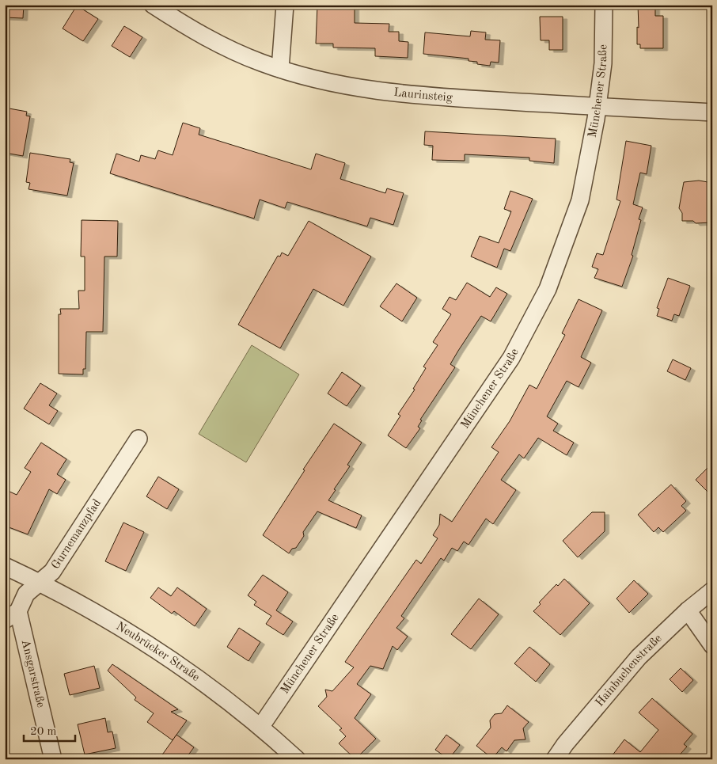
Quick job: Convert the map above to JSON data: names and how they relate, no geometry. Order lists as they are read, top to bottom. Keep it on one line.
{"streets":{"street":["Münchener Straße","Laurinsteig","Gurnemanzpfad","Neubrücker Straße","Hainbuchenstraße","Ansgarstraße"]},"crossings":[["Münchener Straße","Laurinsteig"],["Münchener Straße","Neubrücker Straße"],["Gurnemanzpfad","Neubrücker Straße"],["Gurnemanzpfad","Ansgarstraße"]],"scale_bar":"20 m"}
